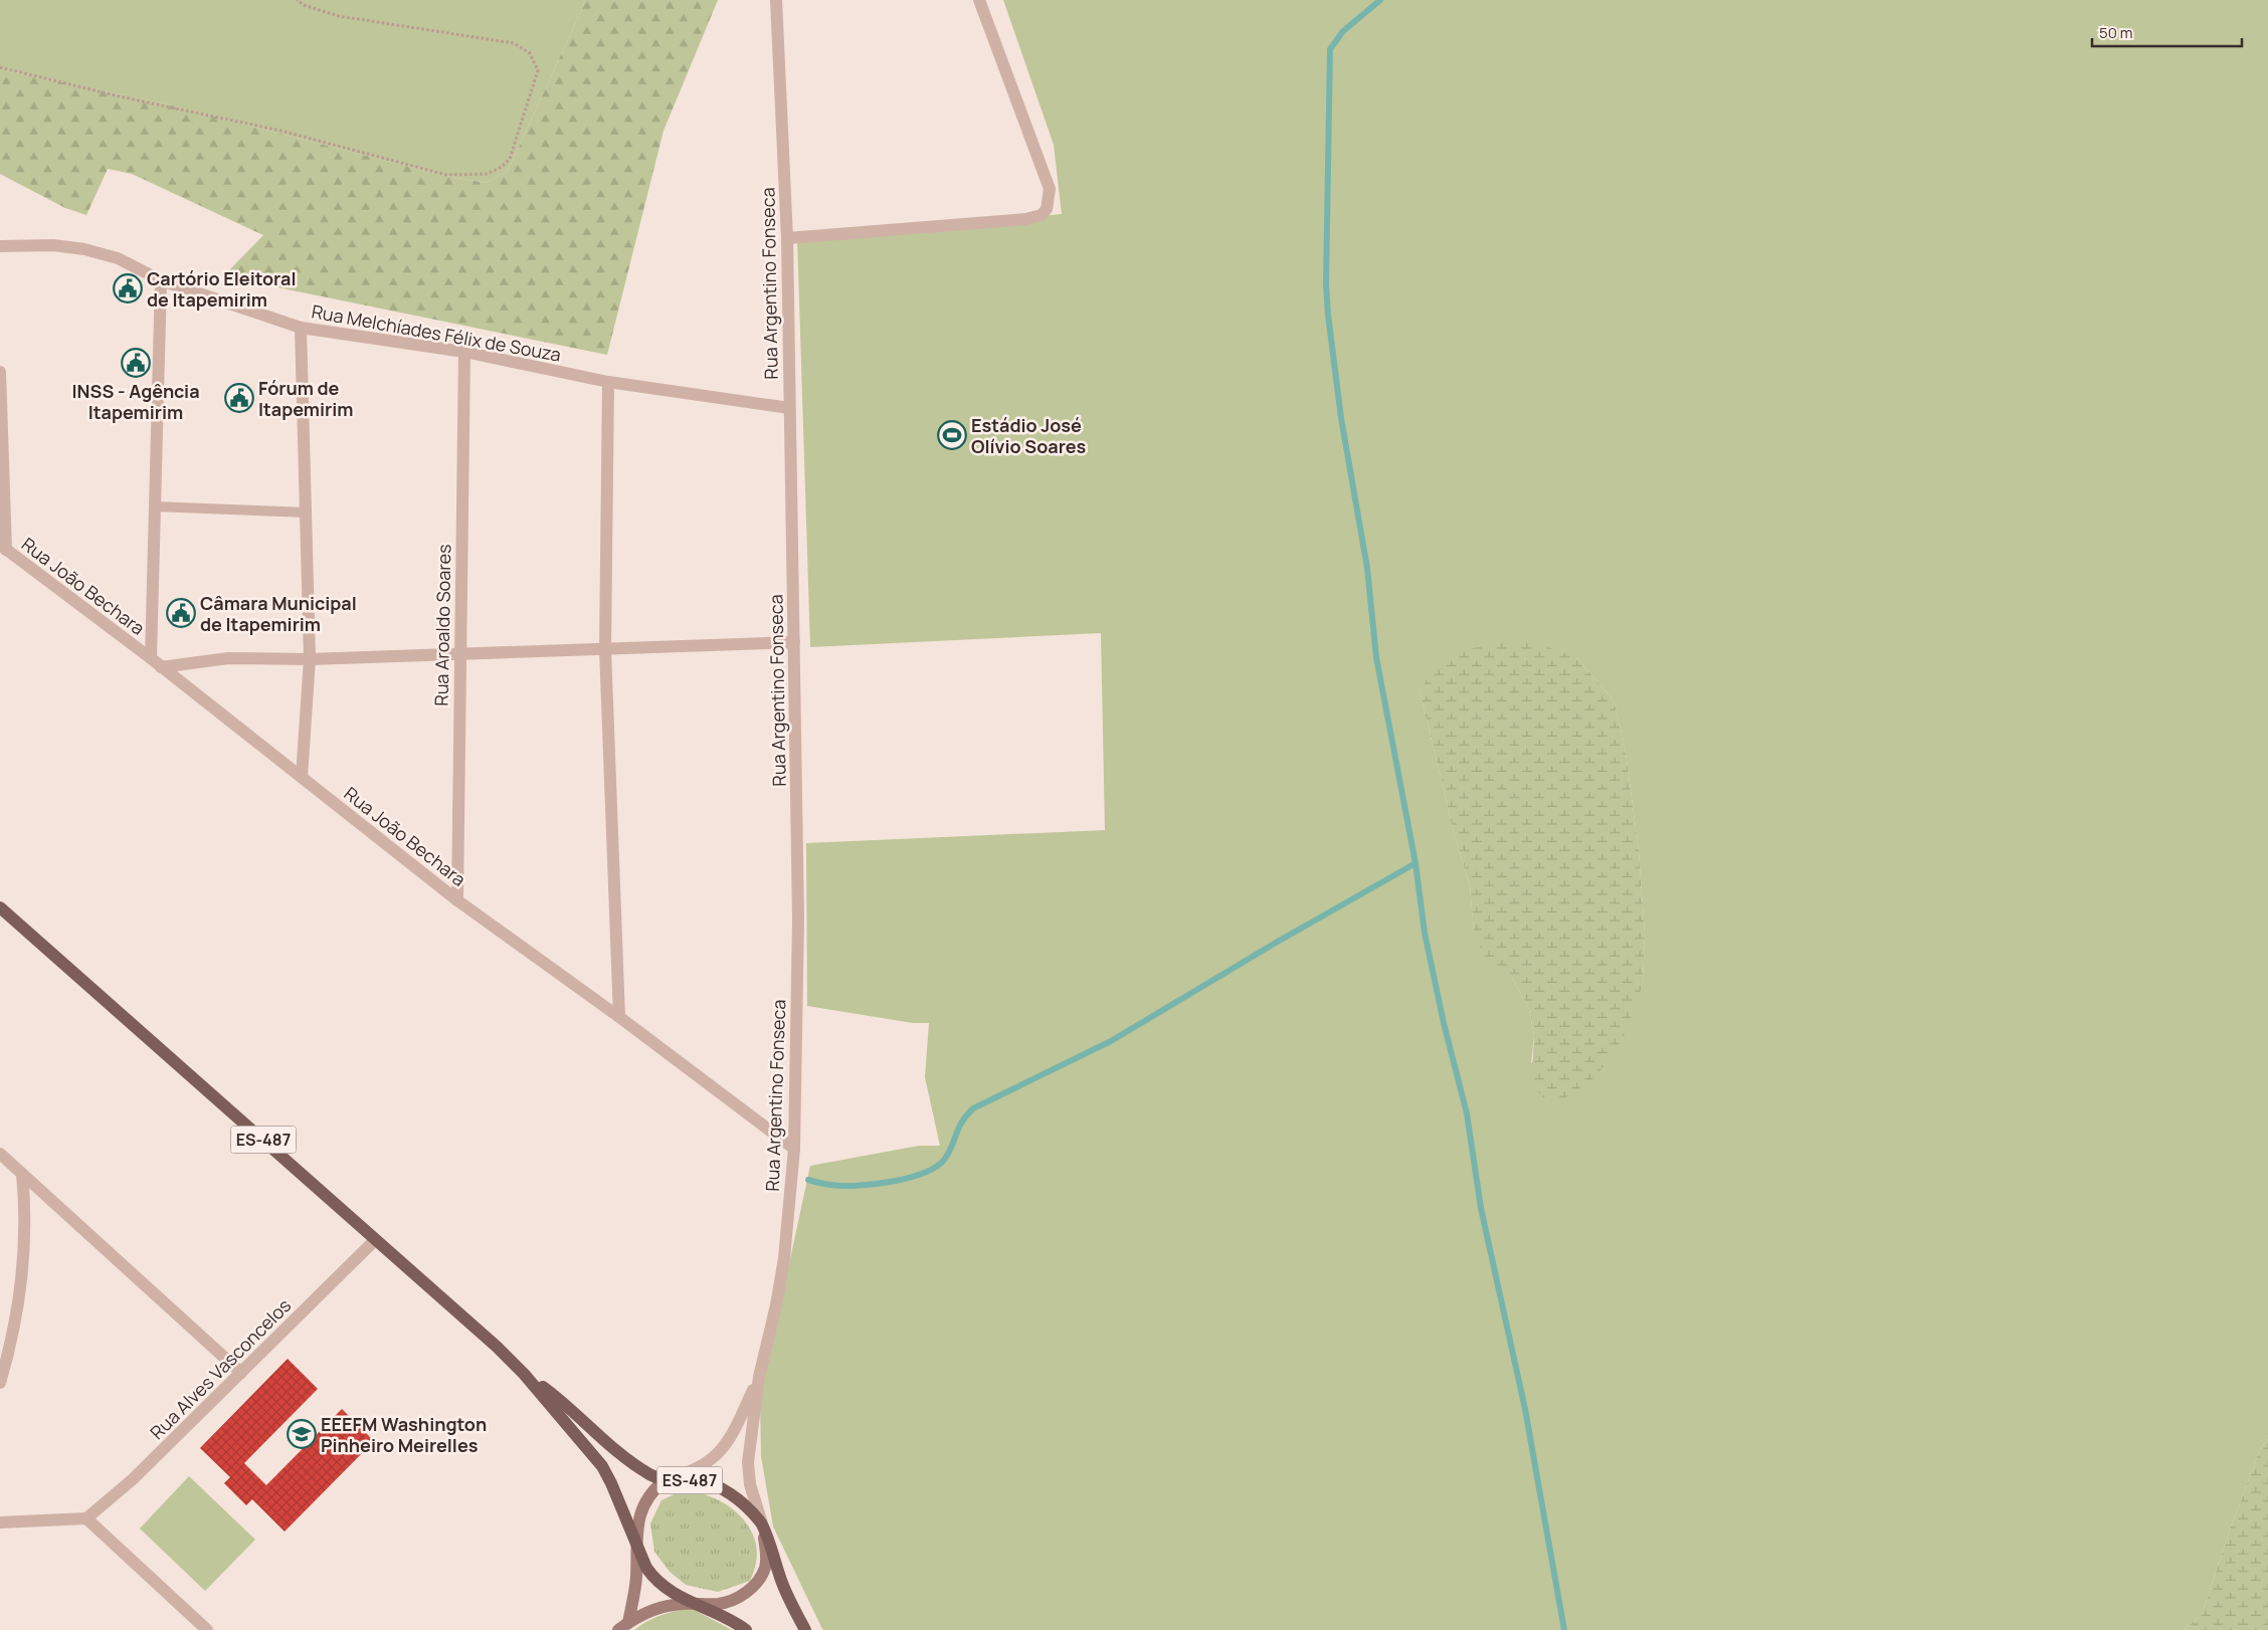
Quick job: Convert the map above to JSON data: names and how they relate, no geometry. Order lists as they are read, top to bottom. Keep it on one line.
{"streets":{"main road":["ES-487"],"street":["Rua Argentino Fonseca","Rua Melchíades Félix de Souza","Rua João Bechara","Rua Aroaldo Soares","Rua Alves Vasconcelos"]},"crossings":[["Rua Argentino Fonseca","Rua Melchíades Félix de Souza"],["Rua Argentino Fonseca","Rua João Bechara"],["Rua Melchíades Félix de Souza","Rua Aroaldo Soares"],["Rua João Bechara","Rua Aroaldo Soares"],["ES-487","Rua Alves Vasconcelos"]],"places":{"public building":["Cartório Eleitoral de Itapemirim","INSS - Agência Itapemirim","Fórum de Itapemirim","Câmara Municipal de Itapemirim"],"sports":["Estádio José Olívio Soares"],"school or university":["EEEFM Washington Pinheiro Meirelles"]},"scale_bar":"50 m"}
